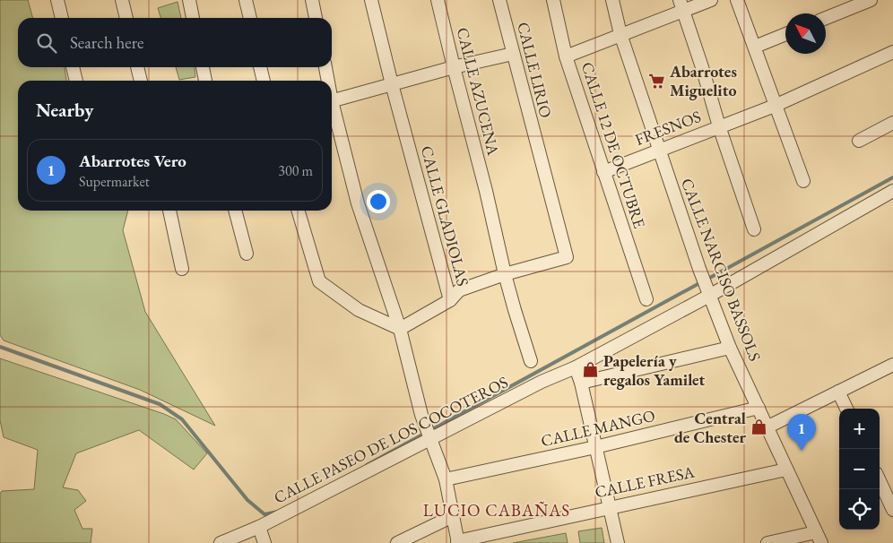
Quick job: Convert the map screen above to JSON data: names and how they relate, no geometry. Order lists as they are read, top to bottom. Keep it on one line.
{"streets":{"street":["CALLE LIRIO","CALLE AZUCENA","FRESNOS","CALLE 12 DE OCTUBRE","CALLE GLADIOLAS","CALLE NARCISO BASSOLS","CALLE MANGO","CALLE PASEO DE LOS COCOTEROS","CALLE FRESA"]},"crossings":[["CALLE LIRIO","CALLE AZUCENA"],["FRESNOS","CALLE 12 DE OCTUBRE"],["FRESNOS","CALLE NARCISO BASSOLS"],["CALLE NARCISO BASSOLS","CALLE MANGO"],["CALLE NARCISO BASSOLS","CALLE FRESA"]],"districts":["LUCIO CABAÑAS"],"places":{"supermarket":["Abarrotes Miguelito"],"shop":["Papelería y regalos Yamilet","Central de Chester"]},"north":"top left","page":{"search":"Search here","heading":"Nearby","list":[{"mark":"1","name":"Abarrotes Vero","note":"Supermarket","value":"300 m"}],"map_buttons":["+","−"],"pins":"1"}}
